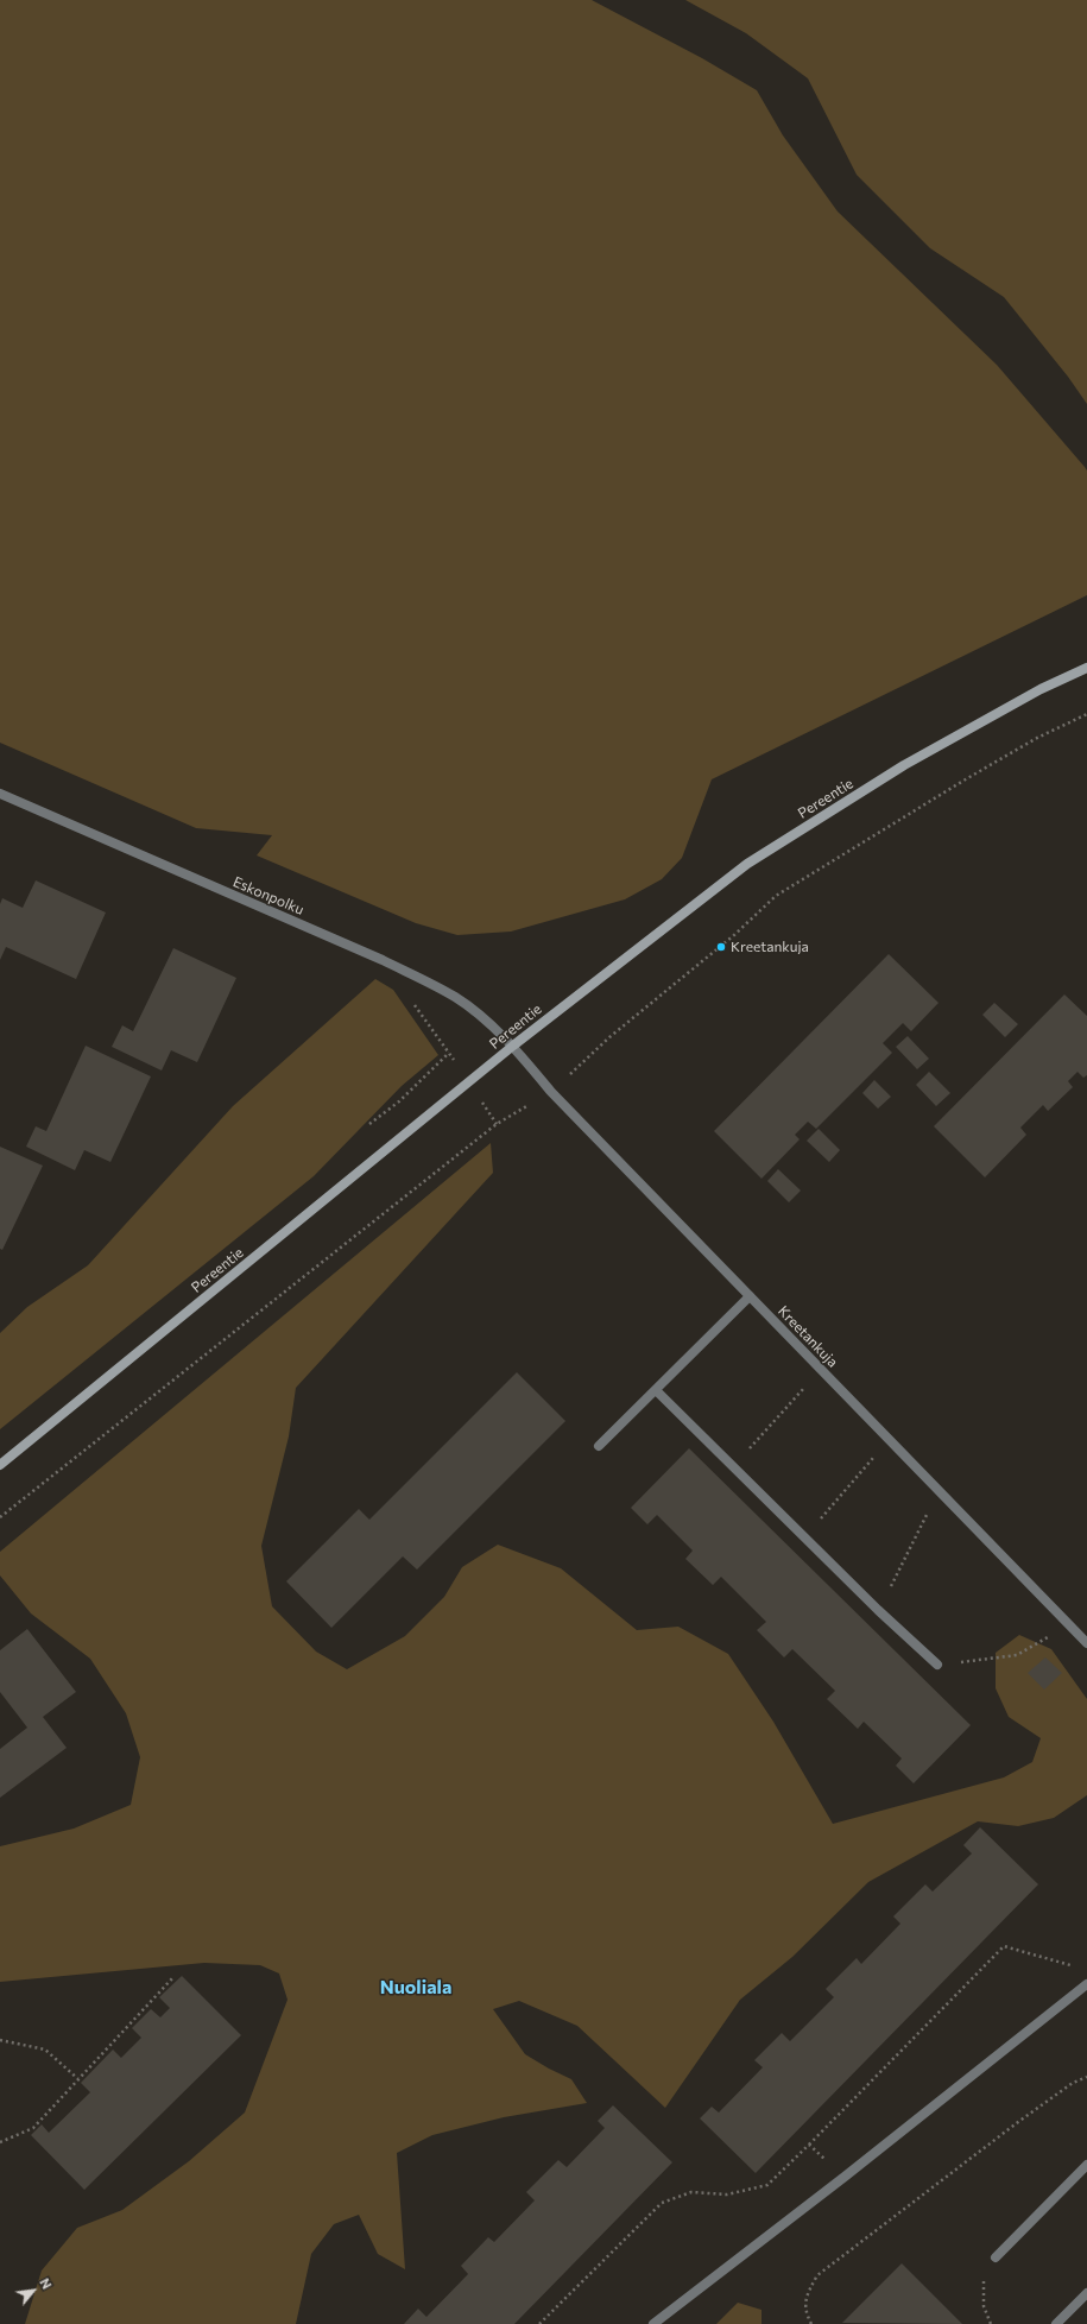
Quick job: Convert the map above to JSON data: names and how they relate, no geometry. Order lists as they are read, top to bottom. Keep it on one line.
{"streets":{"street":["Pereentie","Eskonpolku","Kreetankuja"]},"crossings":[["Pereentie","Eskonpolku"],["Pereentie","Kreetankuja"],["Eskonpolku","Kreetankuja"]],"districts":["Nuoliala"],"places":["Kreetankuja"],"north":"top right"}
